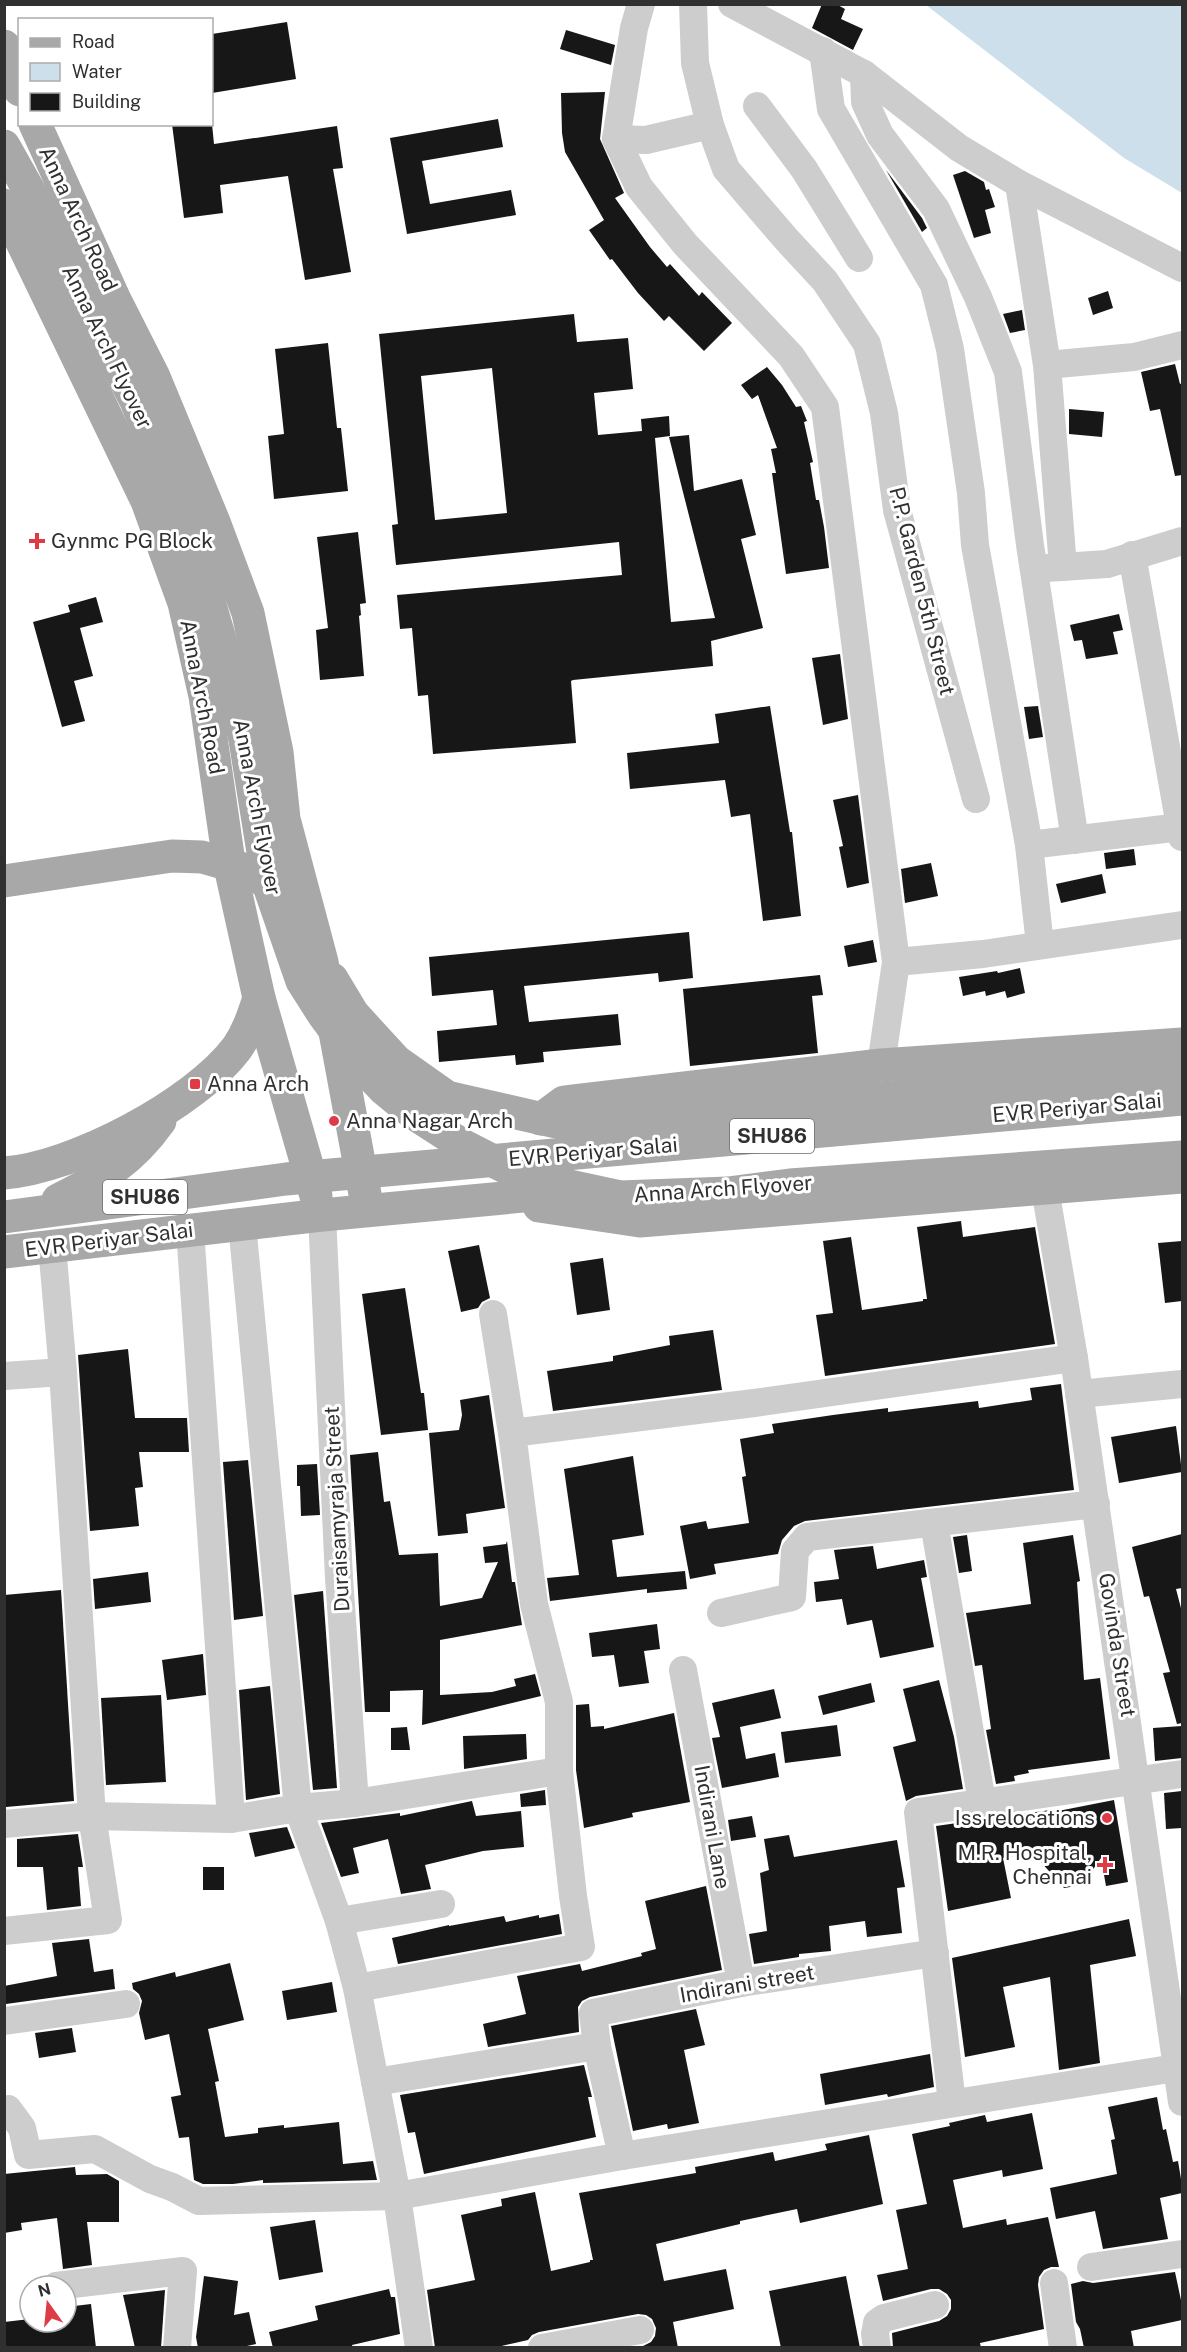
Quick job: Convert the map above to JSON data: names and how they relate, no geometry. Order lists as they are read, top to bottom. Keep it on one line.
{"streets":{"main road":["Anna Arch Road","Anna Arch Flyover","EVR Periyar Salai","SHU86"],"street":["P.P. Garden 5th Street","Duraisamyraja Street","Govinda Street","Indirani Lane","Indirani street"]},"crossings":[["Anna Arch Road","EVR Periyar Salai"],["Anna Arch Road","Duraisamyraja Street"],["EVR Periyar Salai","Duraisamyraja Street"],["Indirani Lane","Indirani street"]],"places":{"health":["Gynmc PG Block","M.R. Hospital, Chennai"],"transit":["Anna Arch"],"other":["Anna Nagar Arch","Iss relocations"]},"legend":["Road","Water","Building"],"north":"top"}
